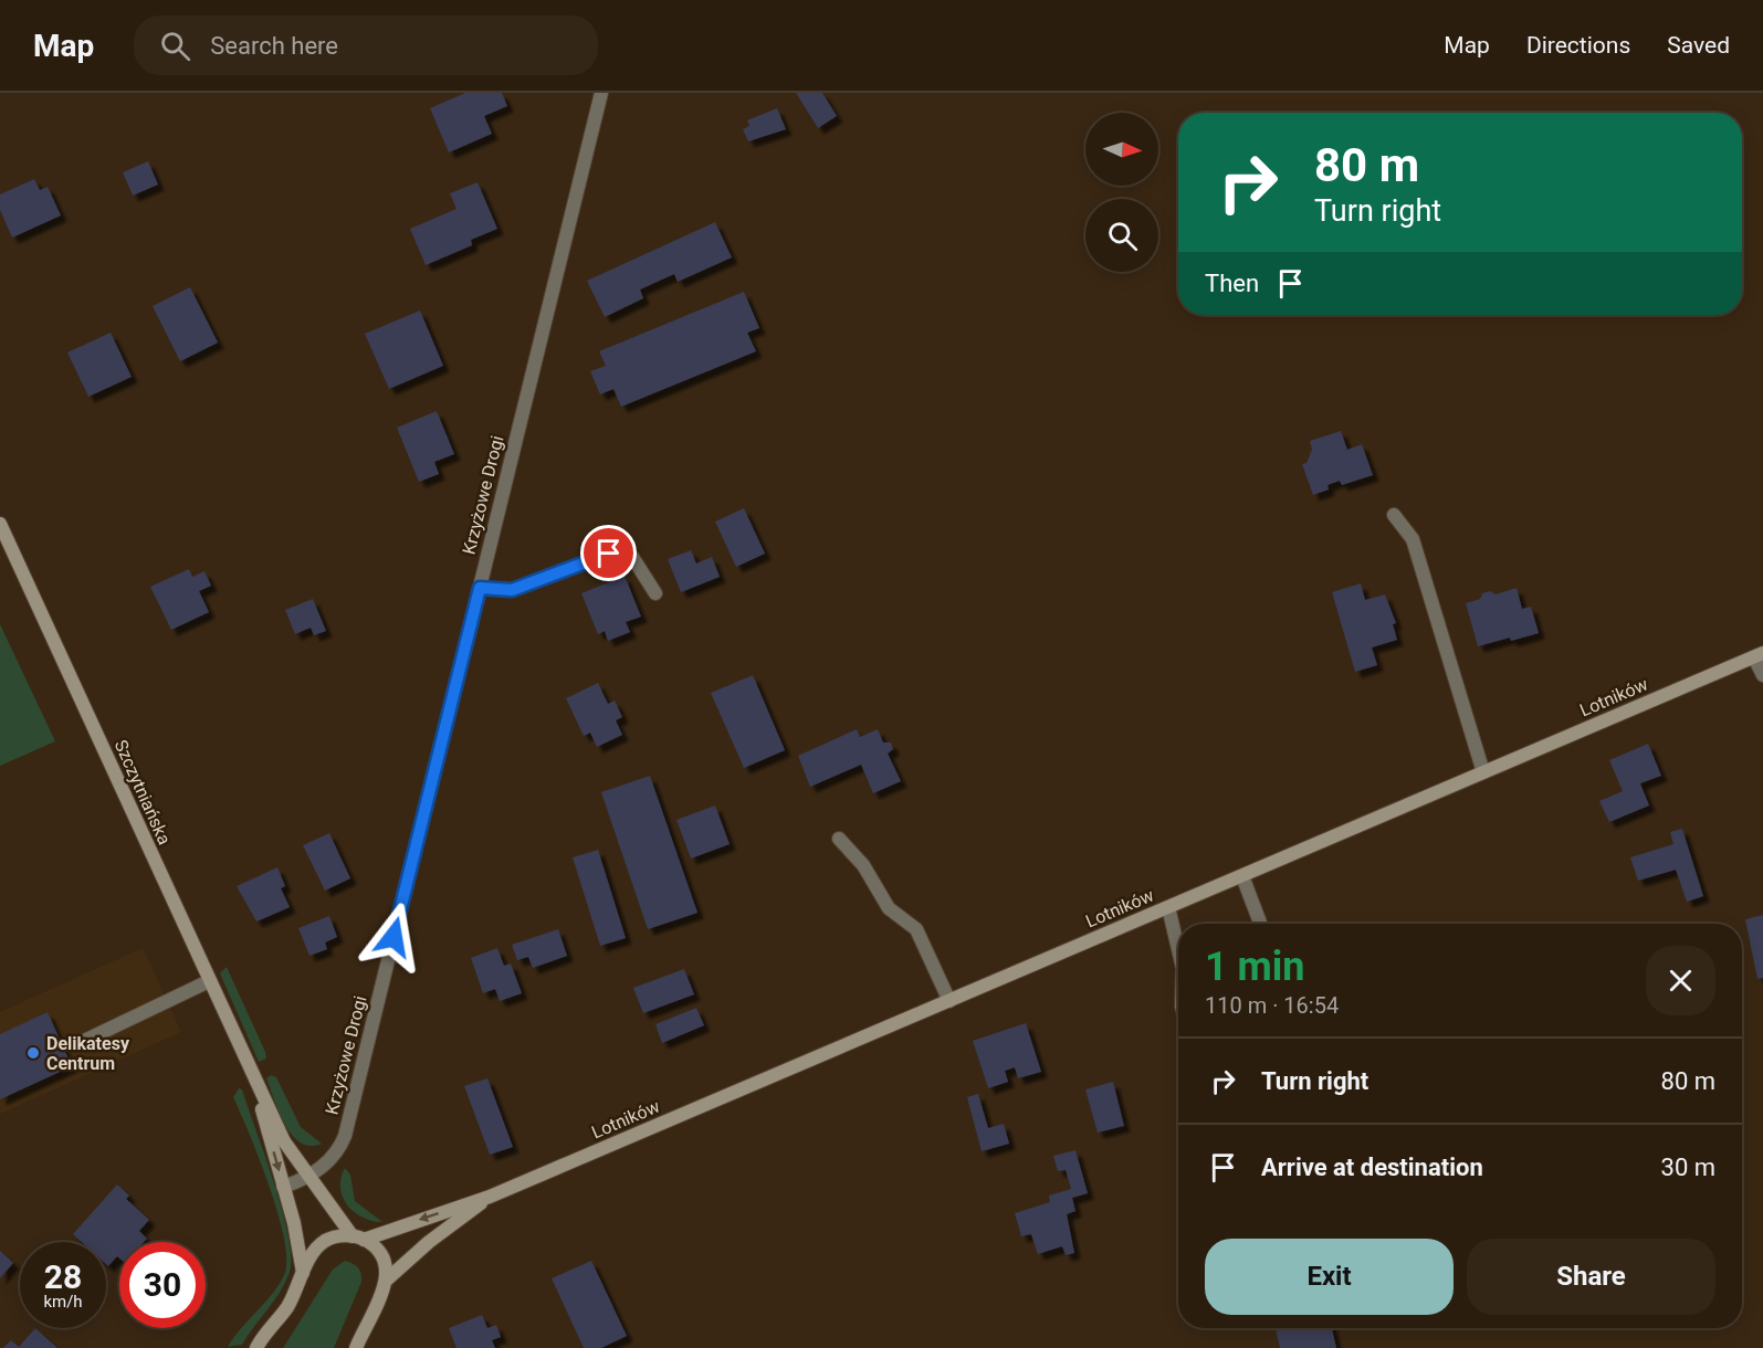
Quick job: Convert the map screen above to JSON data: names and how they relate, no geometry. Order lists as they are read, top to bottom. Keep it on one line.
{"streets":{"street":["Krzyżowe Drogi","Lotników","Szczytniańska"]},"crossings":[["Krzyżowe Drogi","Szczytniańska"],["Lotników","Szczytniańska"]],"places":["Delikatesy Centrum"],"north":"right","page":{"header":"Map","search":"Search here","nav":["Map","Directions","Saved"],"turn":["80 m","Turn right"],"then":"Then","heading":["1 min","110 m · 16:54"],"list":[{"name":"Turn right","value":"80 m"},{"name":"Arrive at destination","value":"30 m"}],"buttons":["Exit","Share"],"speed":"28 km/h","limit":"30"}}
